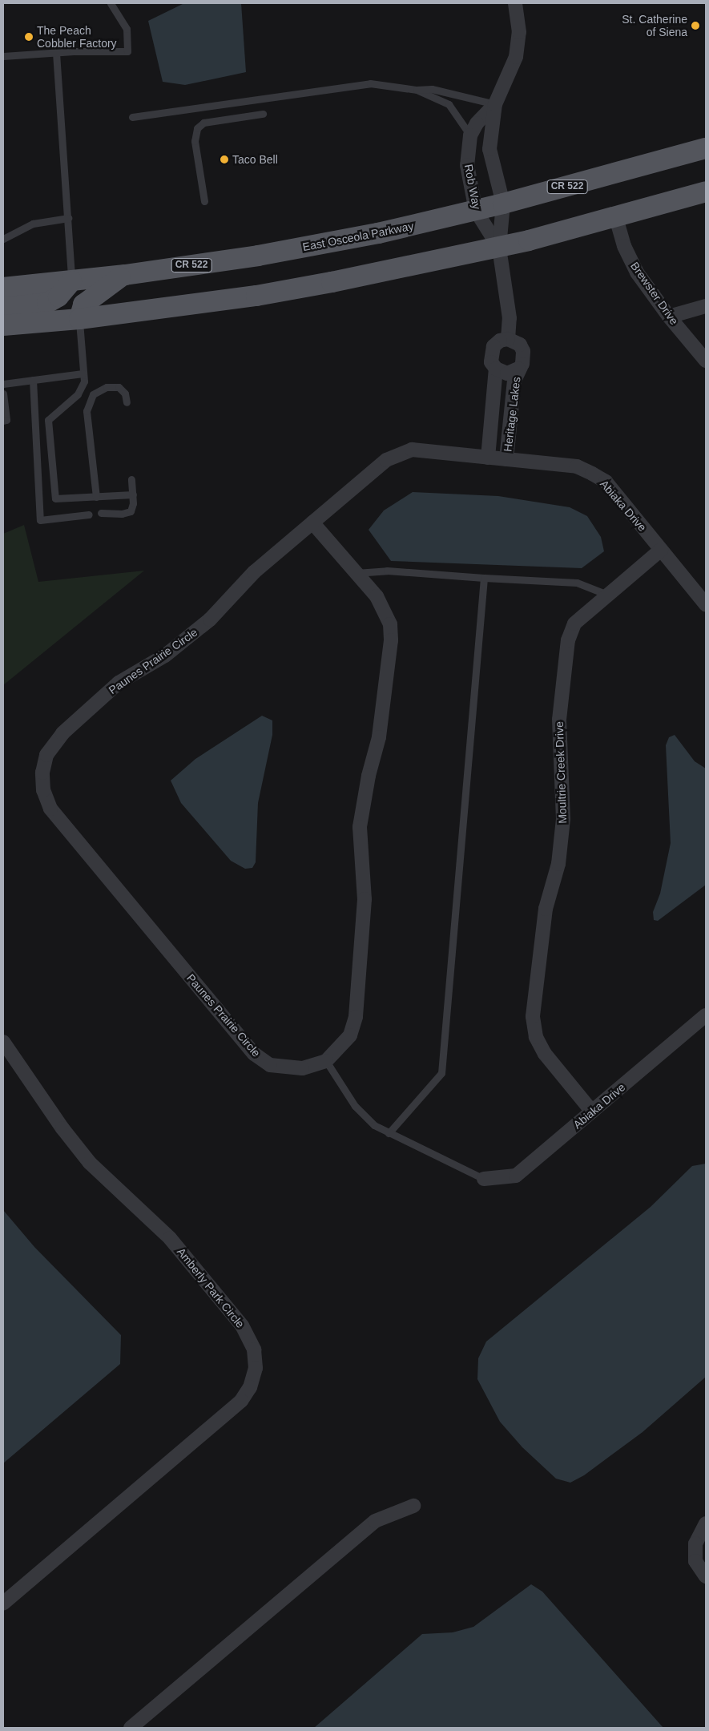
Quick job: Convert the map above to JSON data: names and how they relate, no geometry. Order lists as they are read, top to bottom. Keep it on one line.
{"streets":{"main road":["CR 522","East Osceola Parkway"],"street":["Rob Way","Brewster Drive","Heritage Lakes","Abiaka Drive","Paunes Prairie Circle","Moultrie Creek Drive","Amberly Park Circle"]},"crossings":[["Rob Way","East Osceola Parkway"],["Heritage Lakes","Abiaka Drive"],["Heritage Lakes","Paunes Prairie Circle"],["Abiaka Drive","Paunes Prairie Circle"],["Abiaka Drive","Moultrie Creek Drive"]],"places":["St. Catherine of Siena","The Peach Cobbler Factory","Taco Bell"]}
